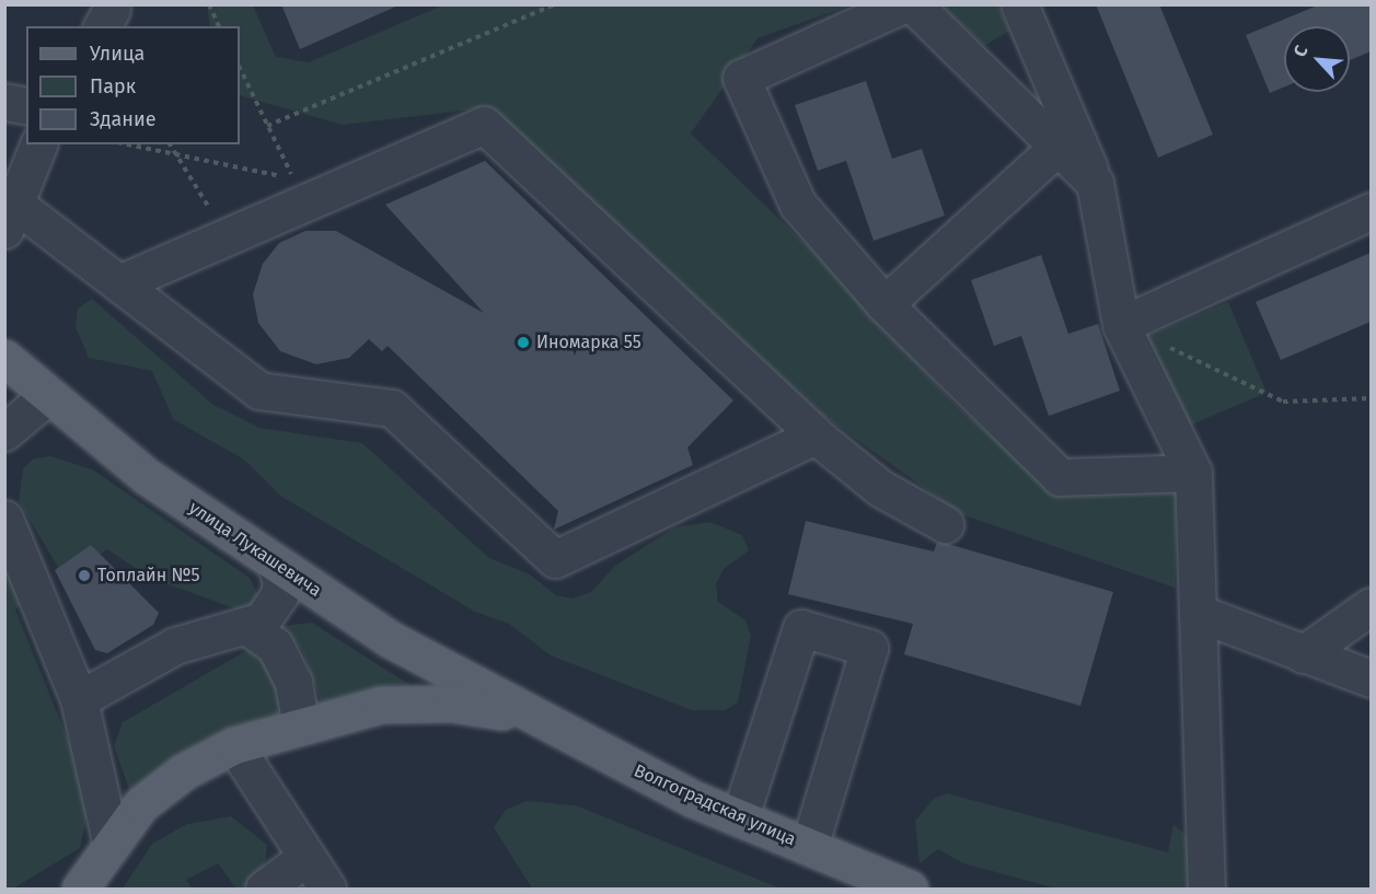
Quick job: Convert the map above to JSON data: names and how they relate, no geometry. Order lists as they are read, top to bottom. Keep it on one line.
{"streets":{"main road":["улица Лукашевича","Волгоградская улица"]},"crossings":[["улица Лукашевича","Волгоградская улица"]],"places":["Иномарка 55","Топлайн №5"],"legend":["Улица","Парк","Здание"],"north":"top left"}
